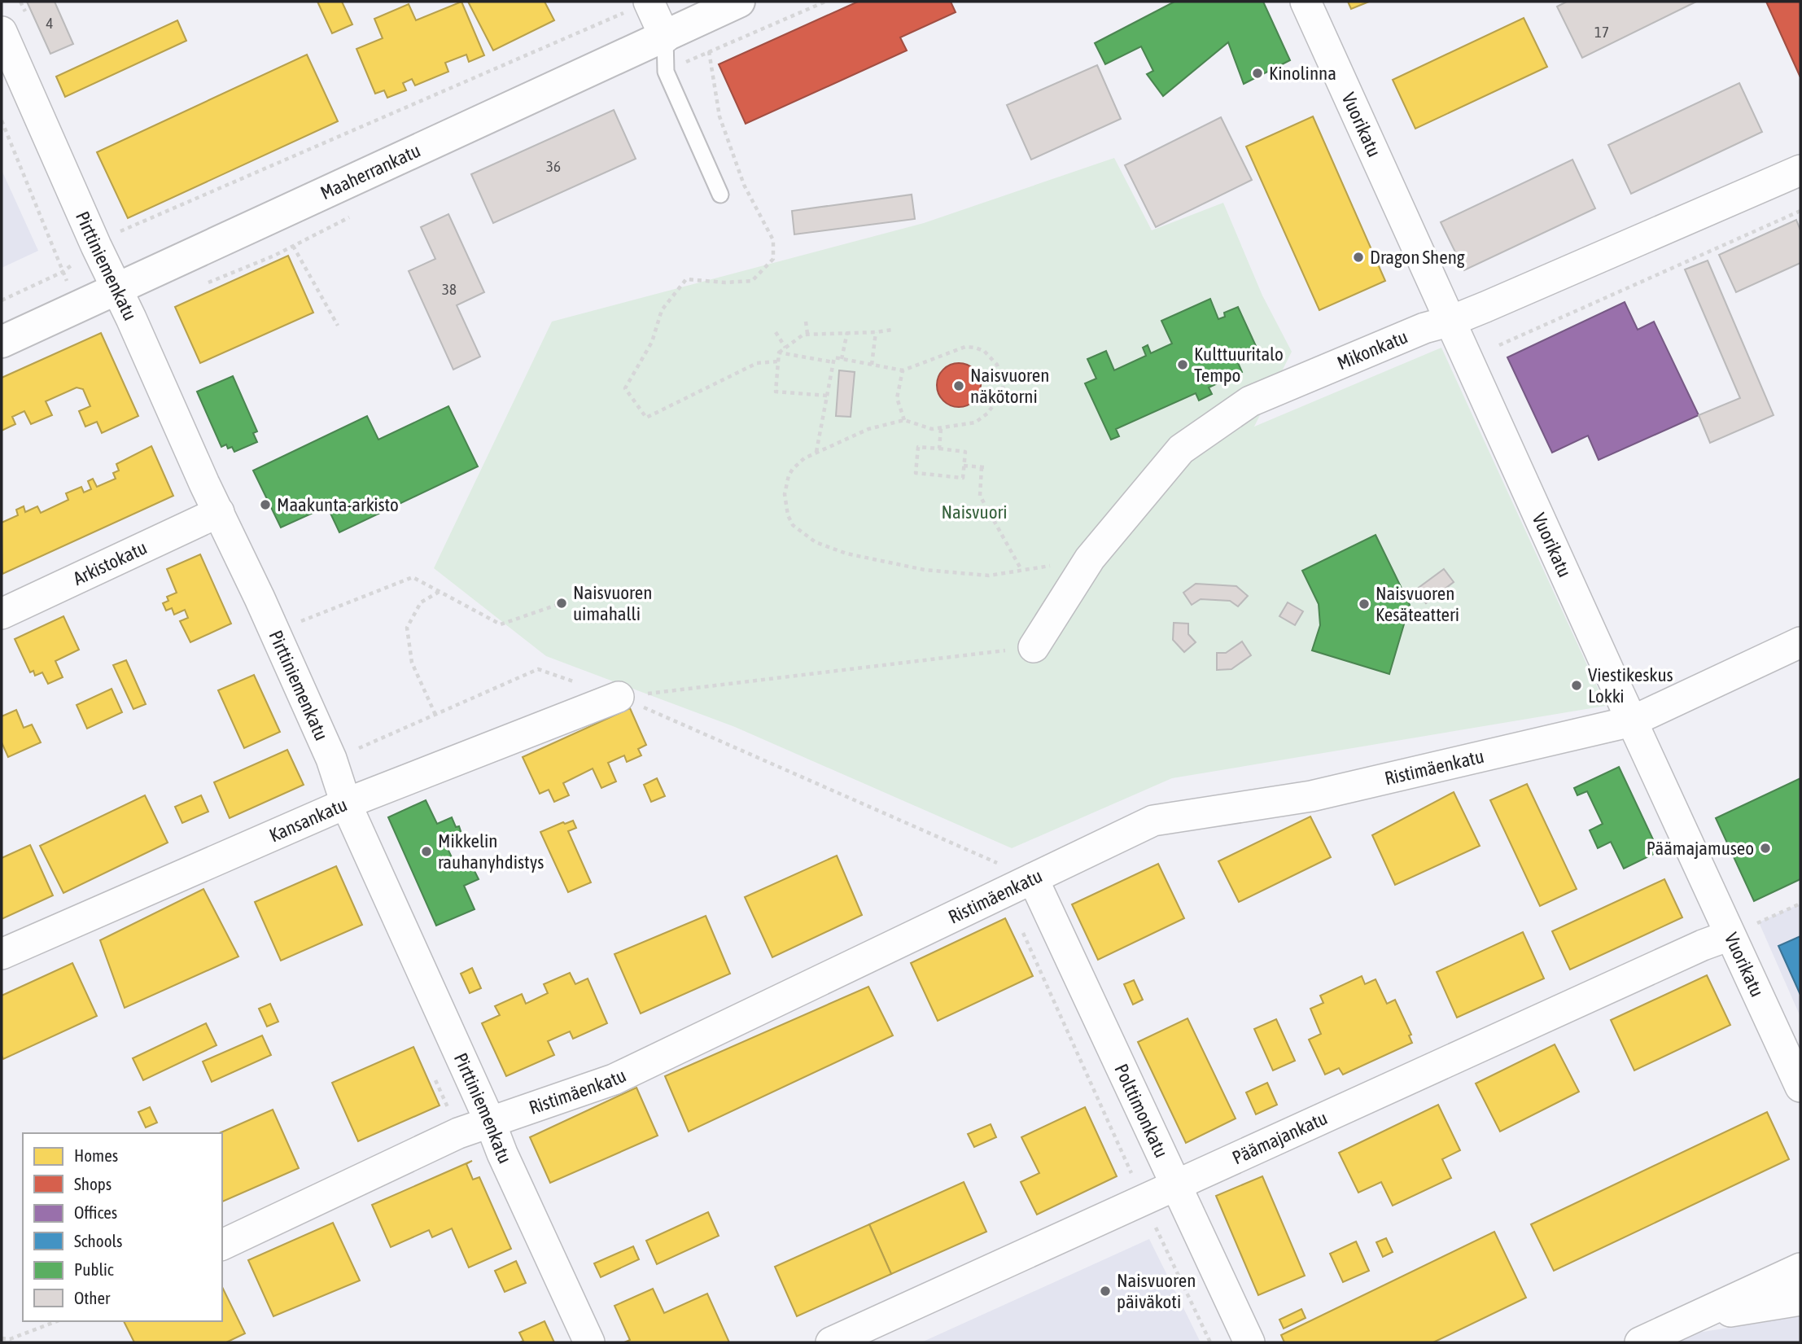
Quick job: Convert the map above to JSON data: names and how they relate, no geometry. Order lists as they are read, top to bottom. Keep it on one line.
{"streets":{"main road":["Maaherrankatu"],"street":["Vuorikatu","Pirttiniemenkatu","Mikonkatu","Arkistokatu","Ristimäenkatu","Kansankatu","Polttimonkatu","Päämajankatu"]},"crossings":[["Vuorikatu","Mikonkatu"],["Vuorikatu","Ristimäenkatu"],["Vuorikatu","Päämajankatu"],["Maaherrankatu","Pirttiniemenkatu"],["Pirttiniemenkatu","Arkistokatu"],["Pirttiniemenkatu","Ristimäenkatu"],["Pirttiniemenkatu","Kansankatu"],["Ristimäenkatu","Polttimonkatu"],["Polttimonkatu","Päämajankatu"]],"parks":["Naisvuori"],"places":["Kinolinna","Dragon Sheng","Kulttuuritalo Tempo","Naisvuoren näkötorni","Maakunta-arkisto","Naisvuoren uimahalli","Naisvuoren Kesäteatteri","Viestikeskus Lokki","Päämajamuseo","Mikkelin rauhanyhdistys","Naisvuoren päiväkoti"],"house_numbers":["4","17","36","38"],"legend":["Homes","Shops","Offices","Schools","Public","Other"]}
